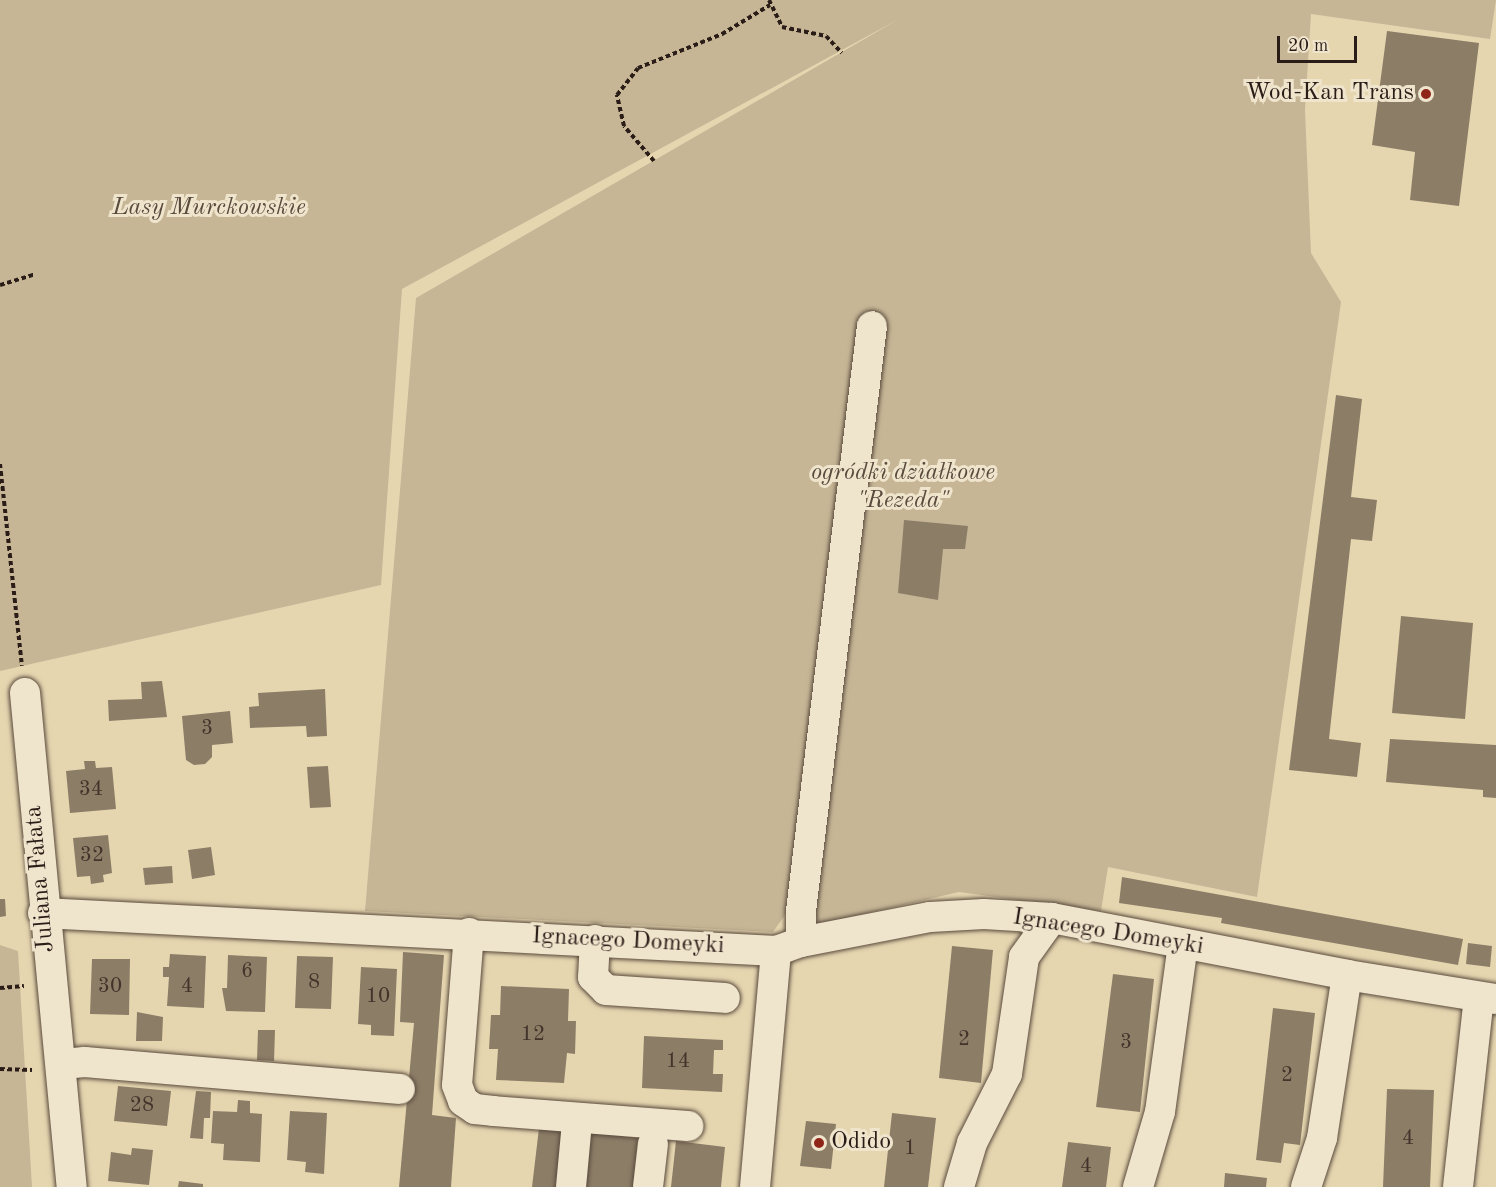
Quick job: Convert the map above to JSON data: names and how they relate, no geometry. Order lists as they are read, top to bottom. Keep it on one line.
{"streets":{"street":["Juliana Fałata","Ignacego Domeyki"]},"crossings":[["Juliana Fałata","Ignacego Domeyki"]],"parks":["Lasy Murckowskie","ogródki działkowe \"Rezeda\""],"places":["Wod-Kan Trans","Odido"],"house_numbers":["3","34","32","6","8","30","4","10","12","2","3","14","2","28","4","1","4"],"scale_bar":"20 m"}
